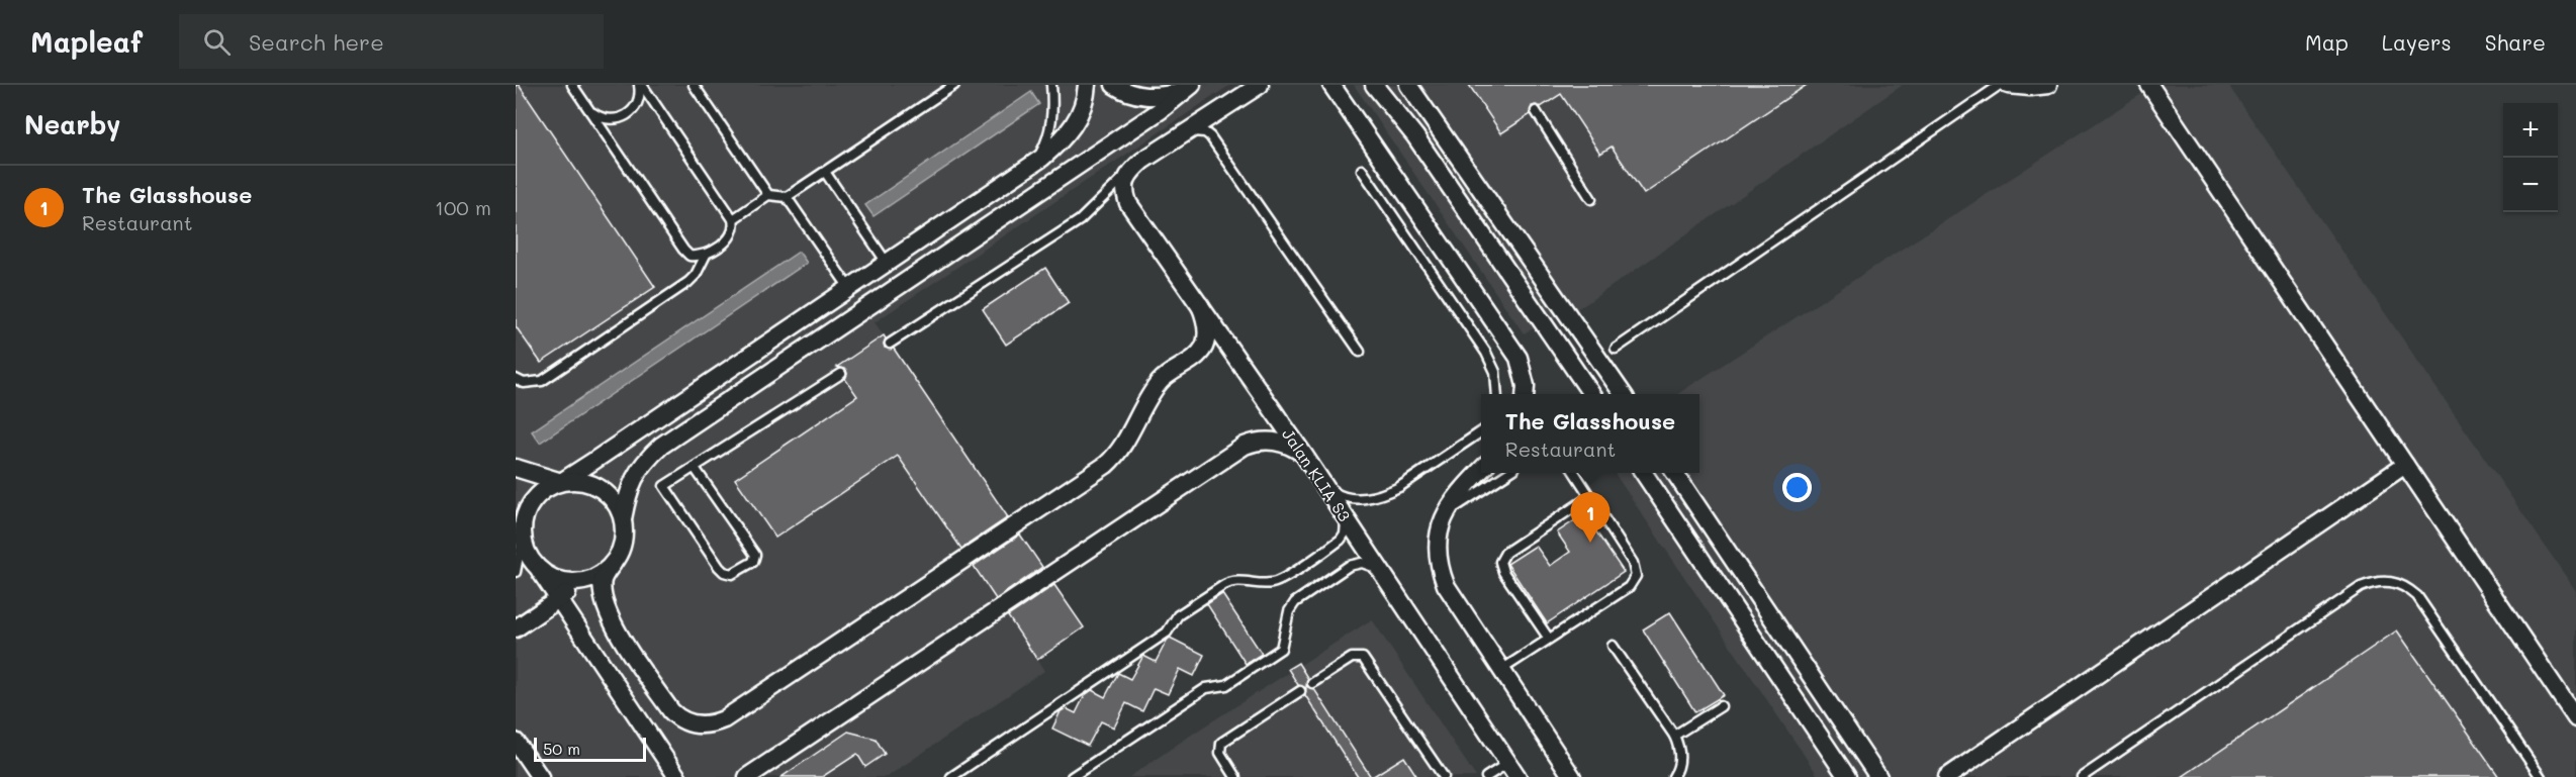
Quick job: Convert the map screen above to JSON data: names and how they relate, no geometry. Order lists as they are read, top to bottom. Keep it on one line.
{"streets":{"street":["Jalan KLIA S3"]},"scale_bar":"50 m","page":{"header":"Mapleaf","search":"Search here","nav":["Map","Layers","Share"],"heading":"Nearby","map_buttons":["+","−"],"list":[{"mark":"1","name":"The Glasshouse","note":"Restaurant","value":"100 m"}],"popup":["The Glasshouse","Restaurant"],"pins":"1","scale":"50 m"}}
